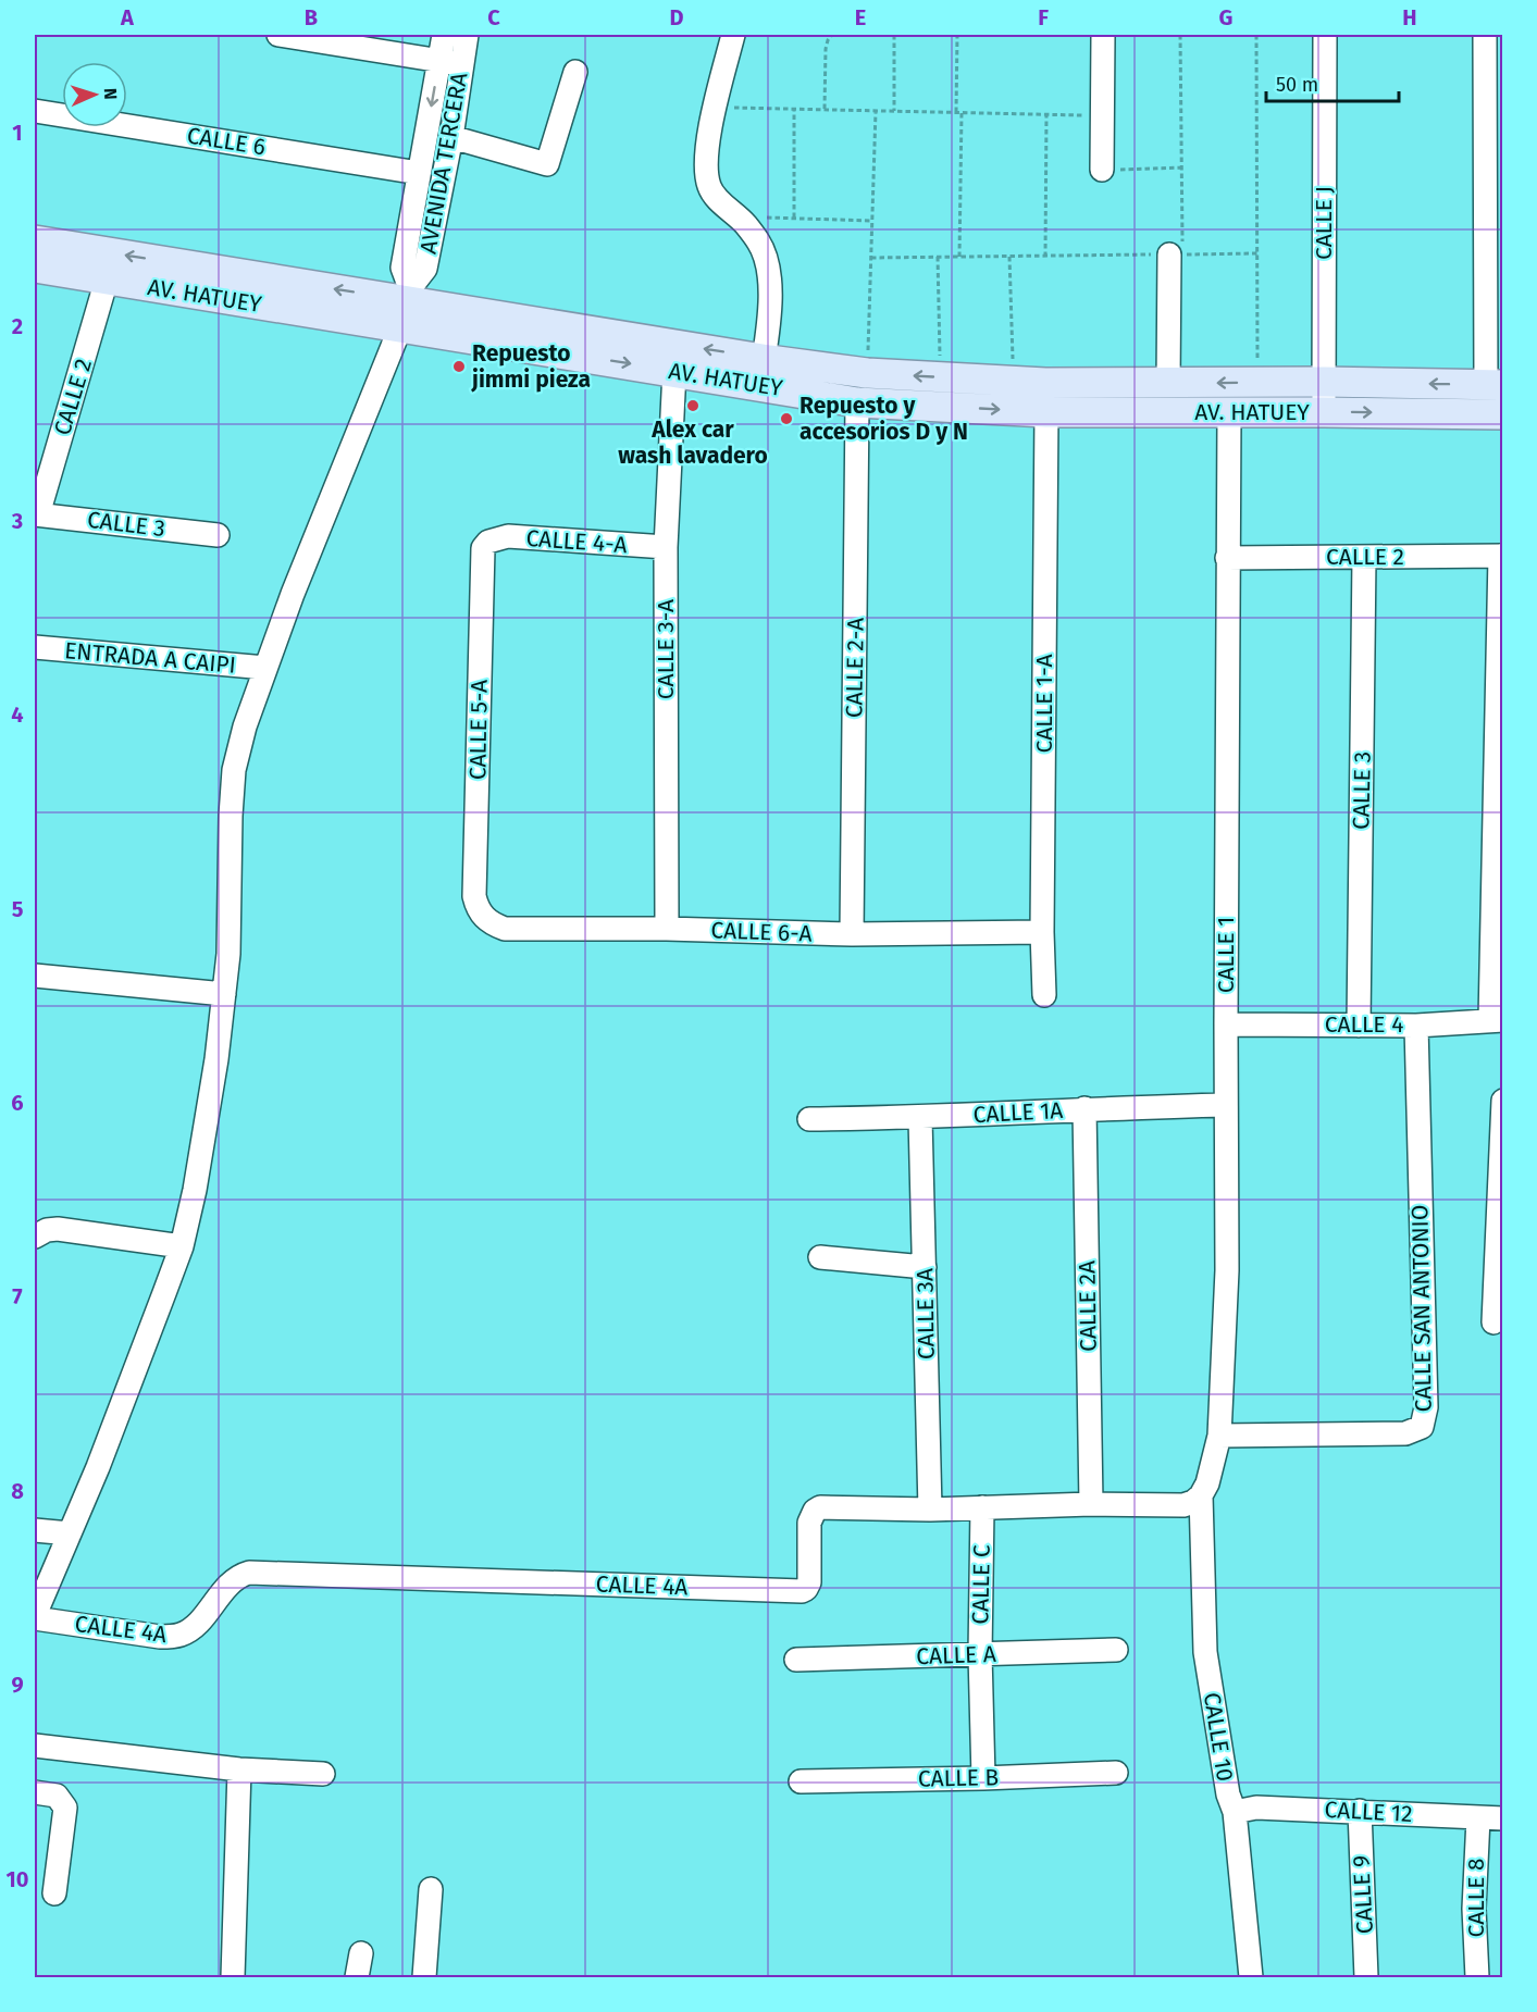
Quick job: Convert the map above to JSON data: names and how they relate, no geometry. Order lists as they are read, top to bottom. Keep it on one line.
{"streets":{"main road":["AV. HATUEY"],"street":["CALLE 6","AVENIDA TERCERA","CALLE J","CALLE 2","CALLE 3","CALLE 4-A","CALLE 3-A","ENTRADA A CAIPI","CALLE 2-A","CALLE 1-A","CALLE 5-A","CALLE 6-A","CALLE 1","CALLE 4","CALLE 1A","CALLE 2A","CALLE SAN ANTONIO","CALLE 3A","CALLE C","CALLE 4A","CALLE A","CALLE 10","CALLE B","CALLE 12","CALLE 9","CALLE 8"]},"crossings":[["CALLE 6","AVENIDA TERCERA"],["AVENIDA TERCERA","AV. HATUEY"],["CALLE J","AV. HATUEY"],["AV. HATUEY","CALLE 2"],["AV. HATUEY","CALLE 3-A"],["AV. HATUEY","CALLE 2-A"],["AV. HATUEY","CALLE 1-A"],["AV. HATUEY","CALLE 1"],["CALLE 2","CALLE 3"],["CALLE 2","CALLE 1"],["CALLE 3","CALLE 4"],["CALLE 4-A","CALLE 3-A"],["CALLE 4-A","CALLE 5-A"],["CALLE 3-A","CALLE 6-A"],["CALLE 2-A","CALLE 6-A"],["CALLE 1-A","CALLE 6-A"],["CALLE 5-A","CALLE 6-A"],["CALLE 1","CALLE 4"],["CALLE 1","CALLE 1A"],["CALLE 1","CALLE SAN ANTONIO"],["CALLE 1","CALLE 4A"],["CALLE 1","CALLE 10"],["CALLE 4","CALLE SAN ANTONIO"],["CALLE 1A","CALLE 2A"],["CALLE 1A","CALLE 3A"],["CALLE 2A","CALLE 4A"],["CALLE 3A","CALLE 4A"],["CALLE C","CALLE 4A"],["CALLE C","CALLE A"],["CALLE C","CALLE B"],["CALLE 4A","CALLE 10"],["CALLE 10","CALLE 12"],["CALLE 12","CALLE 9"],["CALLE 12","CALLE 8"]],"places":["Repuesto jimmi pieza","Alex car wash lavadero","Repuesto y accesorios D y N"],"scale_bar":"50 m","north":"right","grid":{"columns":["A","B","C","D","E","F","G","H"],"rows":["1","2","3","4","5","6","7","8","9","10"]}}
